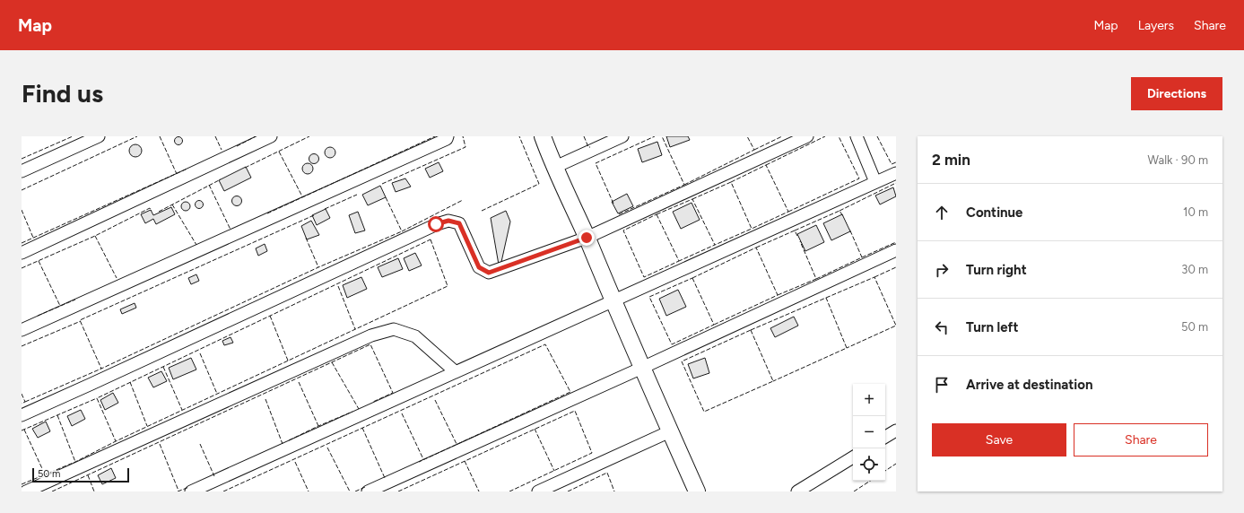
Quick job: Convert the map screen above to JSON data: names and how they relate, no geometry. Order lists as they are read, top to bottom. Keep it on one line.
{"scale_bar":"50 m","page":{"header":"Map","nav":["Map","Layers","Share"],"buttons":["Directions",["Save","Share"]],"title":"Find us","heading":["2 min","Walk · 90 m"],"list":[["Continue","10 m"],["Turn right","30 m"],["Turn left","50 m"],"Arrive at destination"],"map_buttons":["+","−"],"scale":"50 m"}}
